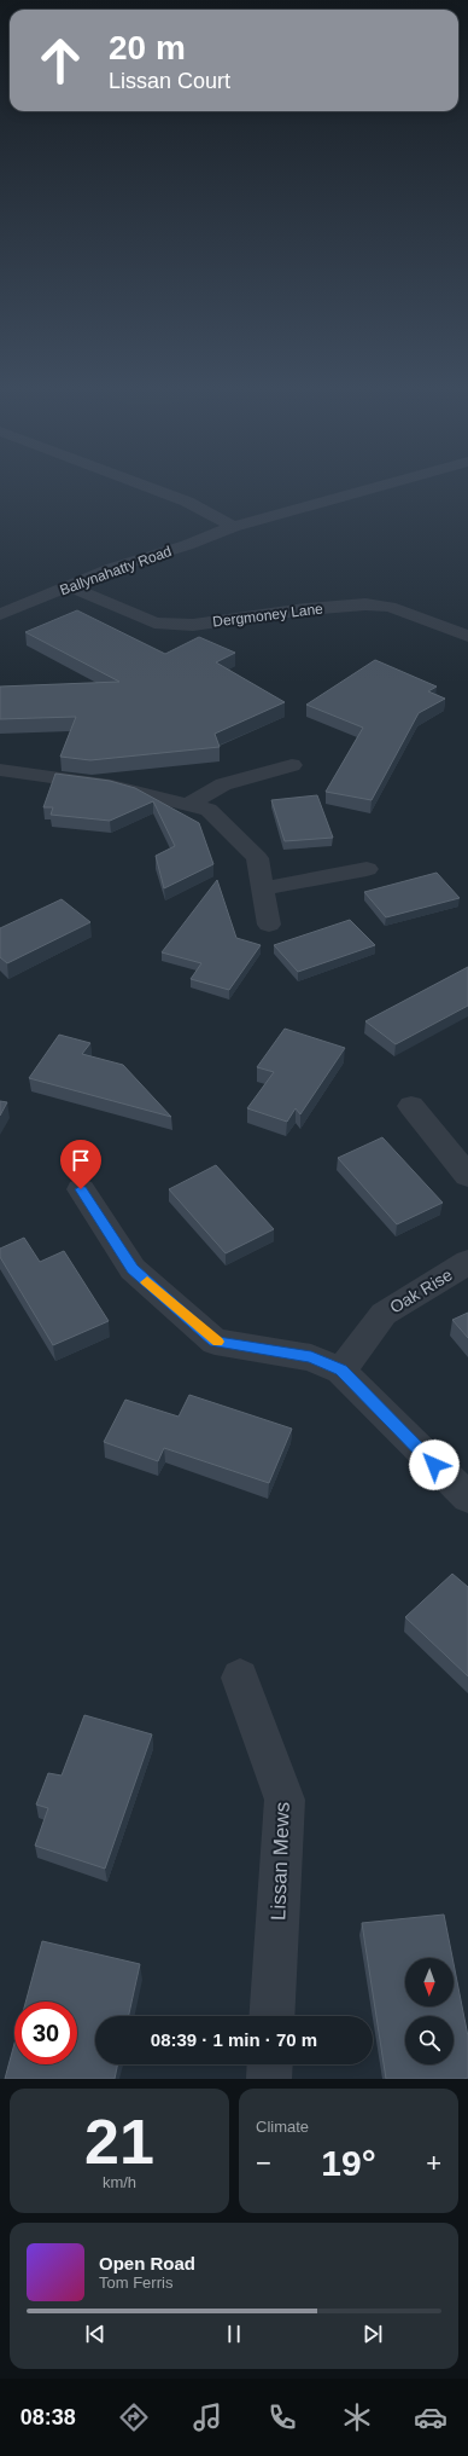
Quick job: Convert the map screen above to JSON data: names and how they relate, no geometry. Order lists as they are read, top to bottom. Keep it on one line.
{"streets":{"street":["Ballynahatty Road","Dergmoney Lane","Oak Rise","Lissan Mews"]},"crossings":[["Ballynahatty Road","Dergmoney Lane"]],"north":"bottom","page":{"turn":["20 m","Lissan Court"],"limit":"30","trip":"08:39 · 1 min · 70 m","tile":[["21","km/h"],"Climate"],"heat":["−","19°","+"],"song":["Open Road","Tom Ferris"],"tabs":"08:38"}}
